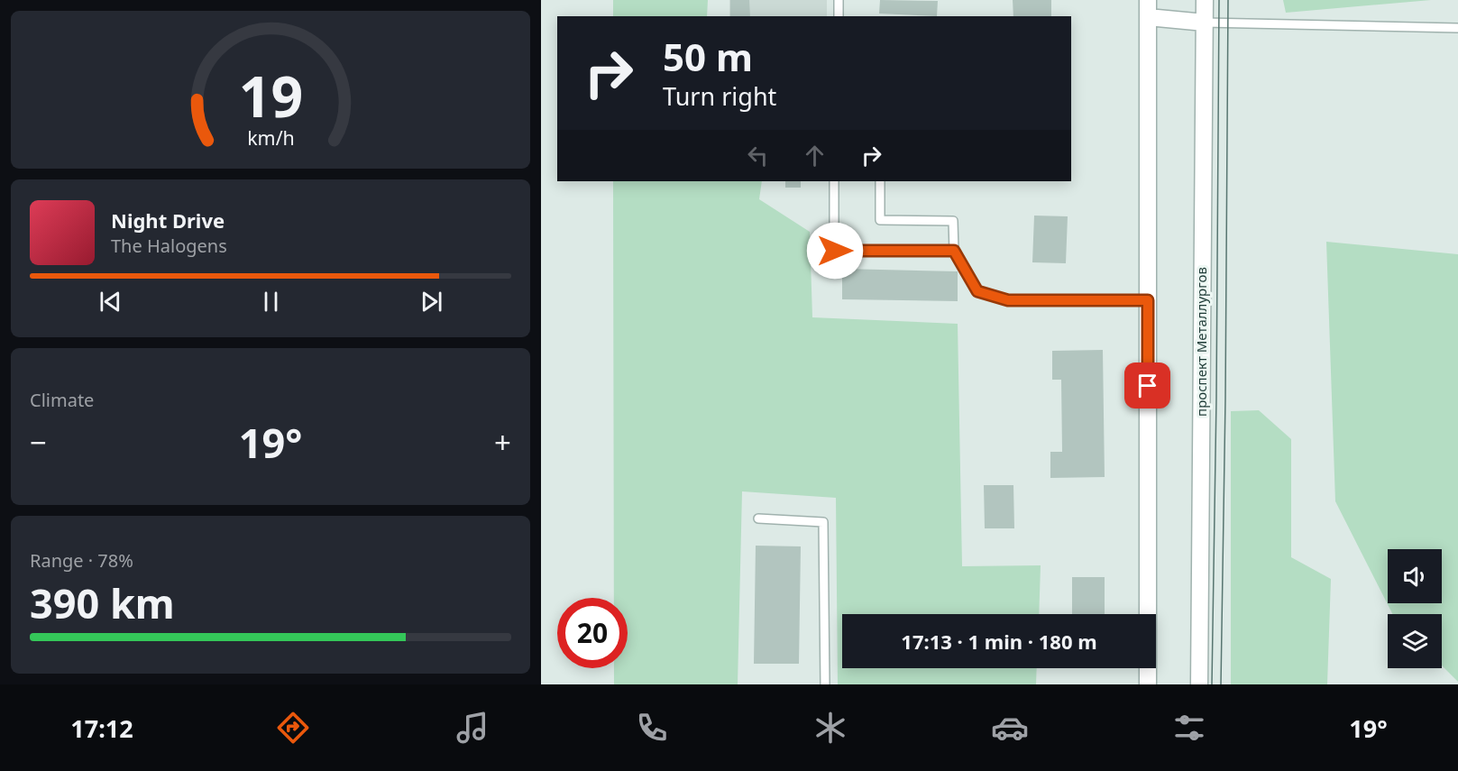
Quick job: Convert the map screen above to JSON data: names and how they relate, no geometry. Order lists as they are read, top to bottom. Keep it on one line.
{"streets":{"street":["проспект Металлургов"]},"page":{"turn":["50 m","Turn right"],"song":["Night Drive","The Halogens"],"tile":["Climate",["Range · 78%","390 km"]],"heat":["−","19°","+"],"limit":"20","trip":"17:13 · 1 min · 180 m","tabs":["17:12","19°"],"gauge":["19","km/h"]}}
